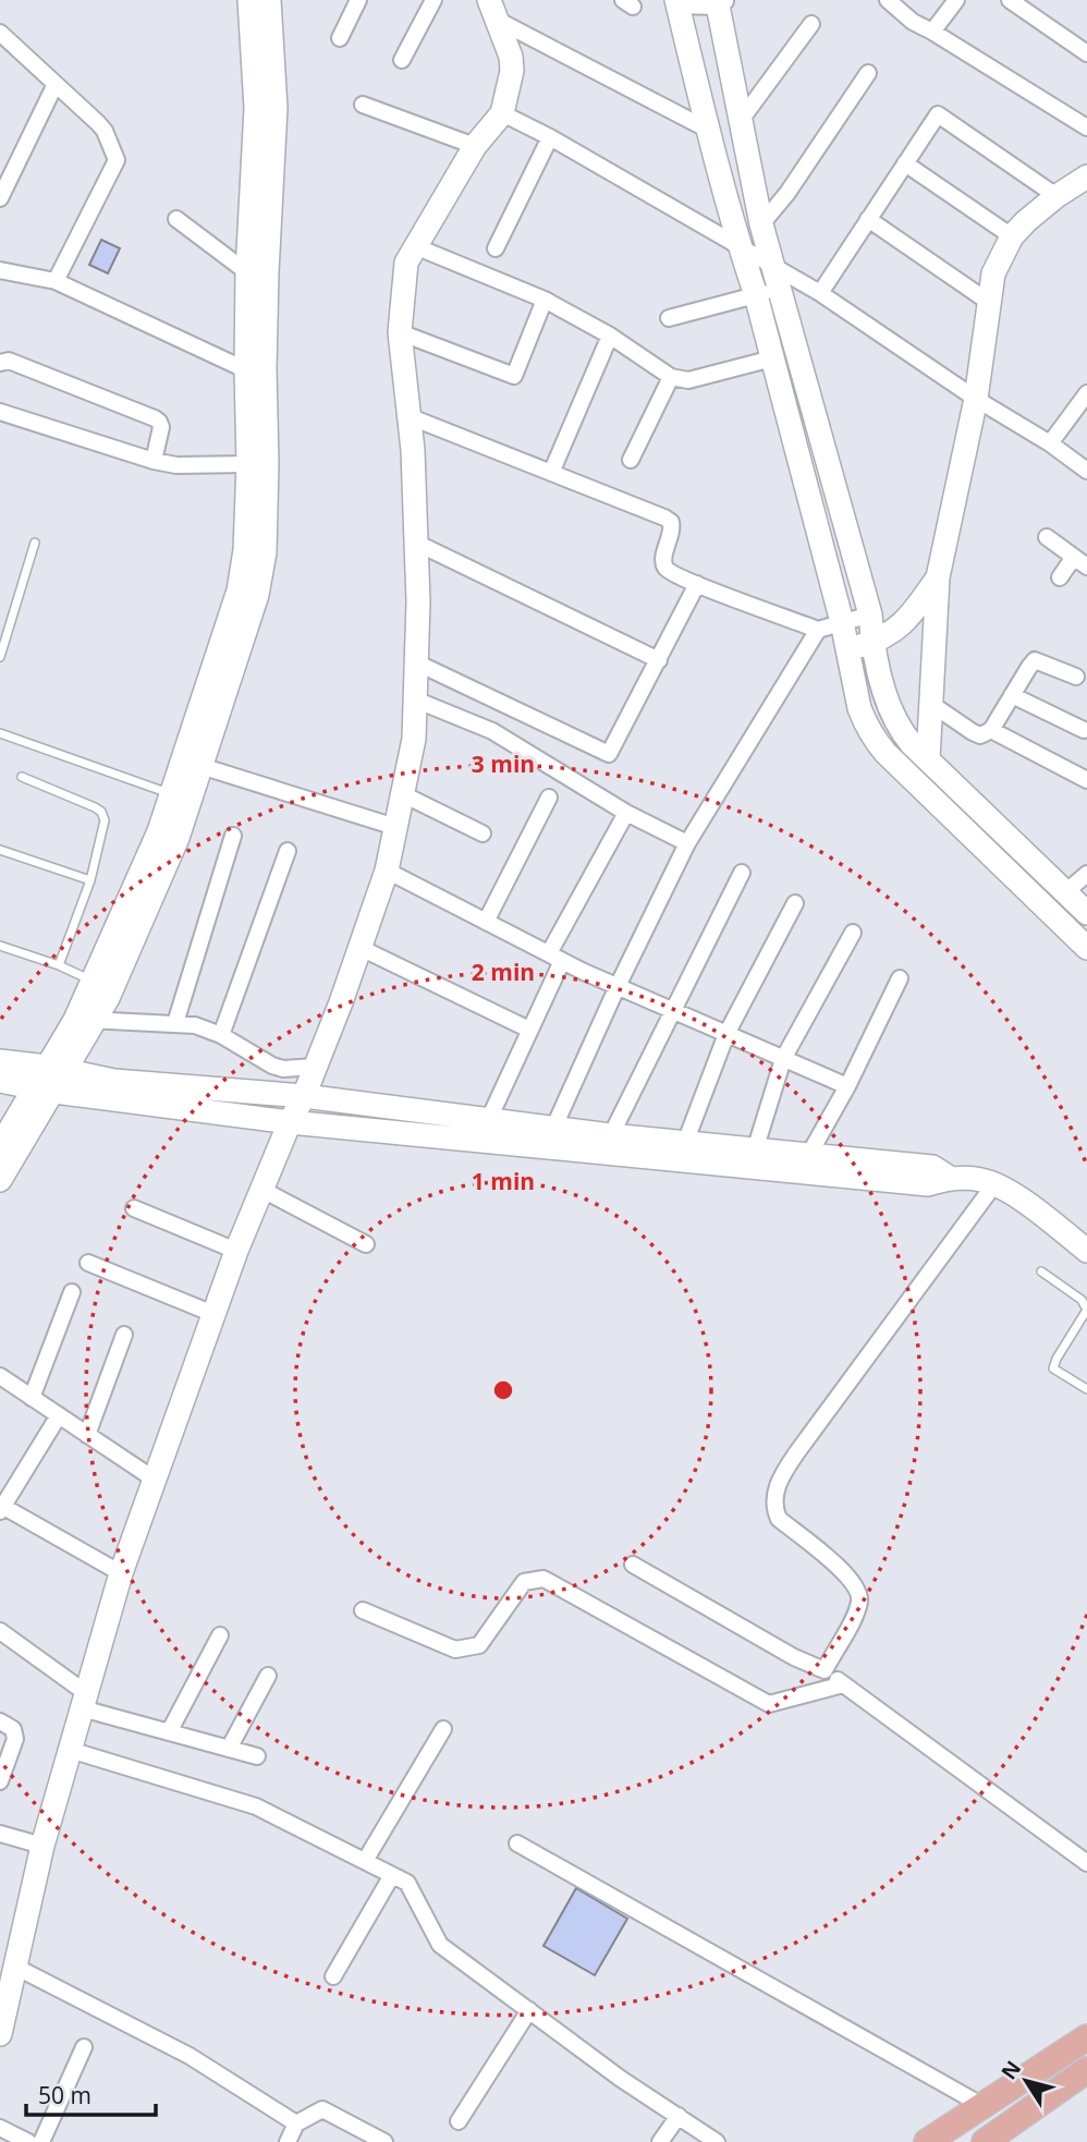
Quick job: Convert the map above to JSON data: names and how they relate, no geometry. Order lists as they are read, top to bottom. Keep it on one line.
{"scale_bar":"50 m","north":"top left","rings":["3 min","2 min","1 min"]}
